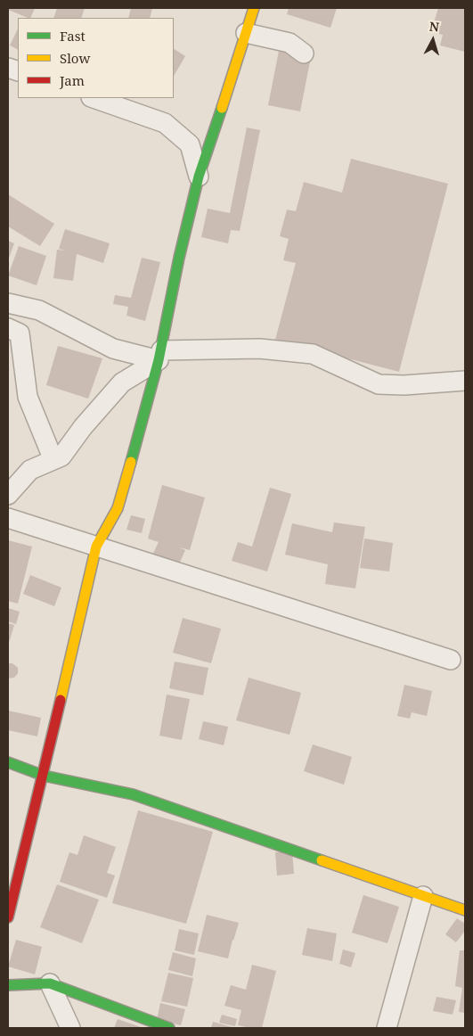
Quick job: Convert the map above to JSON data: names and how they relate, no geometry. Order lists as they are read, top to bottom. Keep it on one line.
{"legend":["Fast","Slow","Jam"],"north":"top"}
